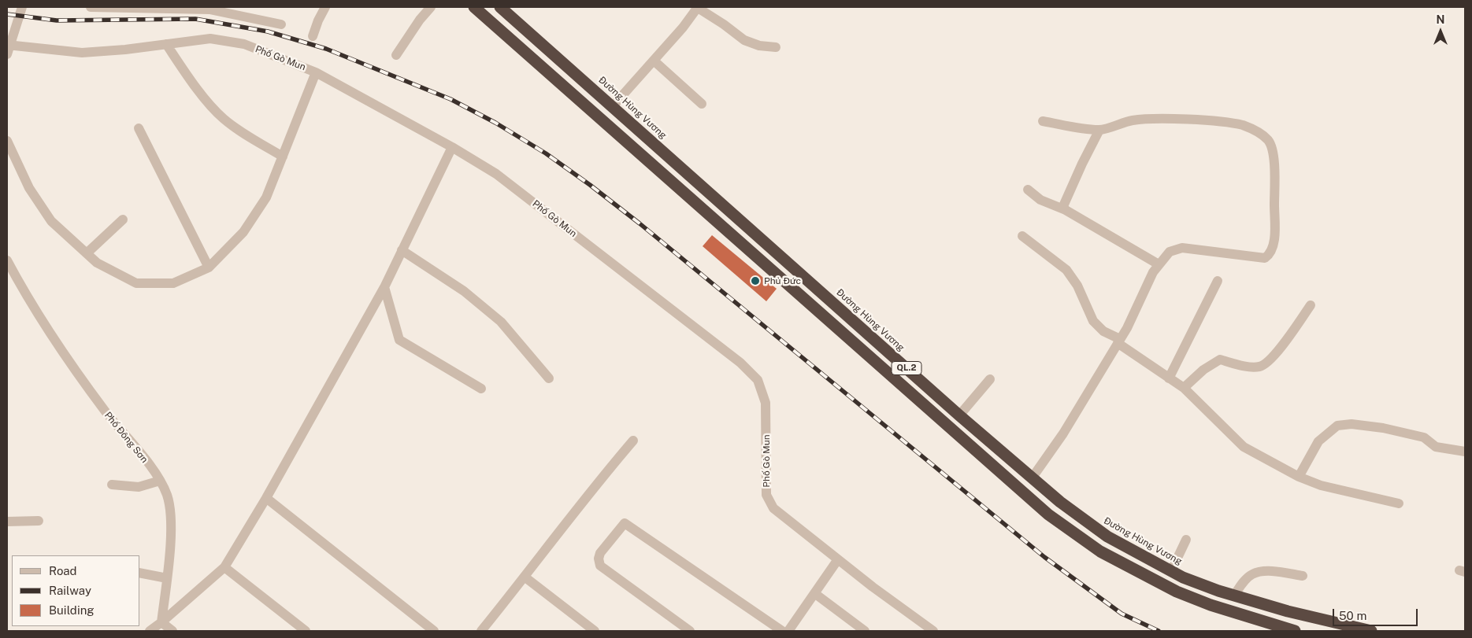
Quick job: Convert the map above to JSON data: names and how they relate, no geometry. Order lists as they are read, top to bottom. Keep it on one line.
{"streets":{"highway":["Đường Hùng Vương","QL.2"],"street":["Phố Gò Mun","Phố Đông Sơn"]},"places":["Phủ Đức"],"legend":["Road","Railway","Building"],"scale_bar":"50 m","north":"top"}
